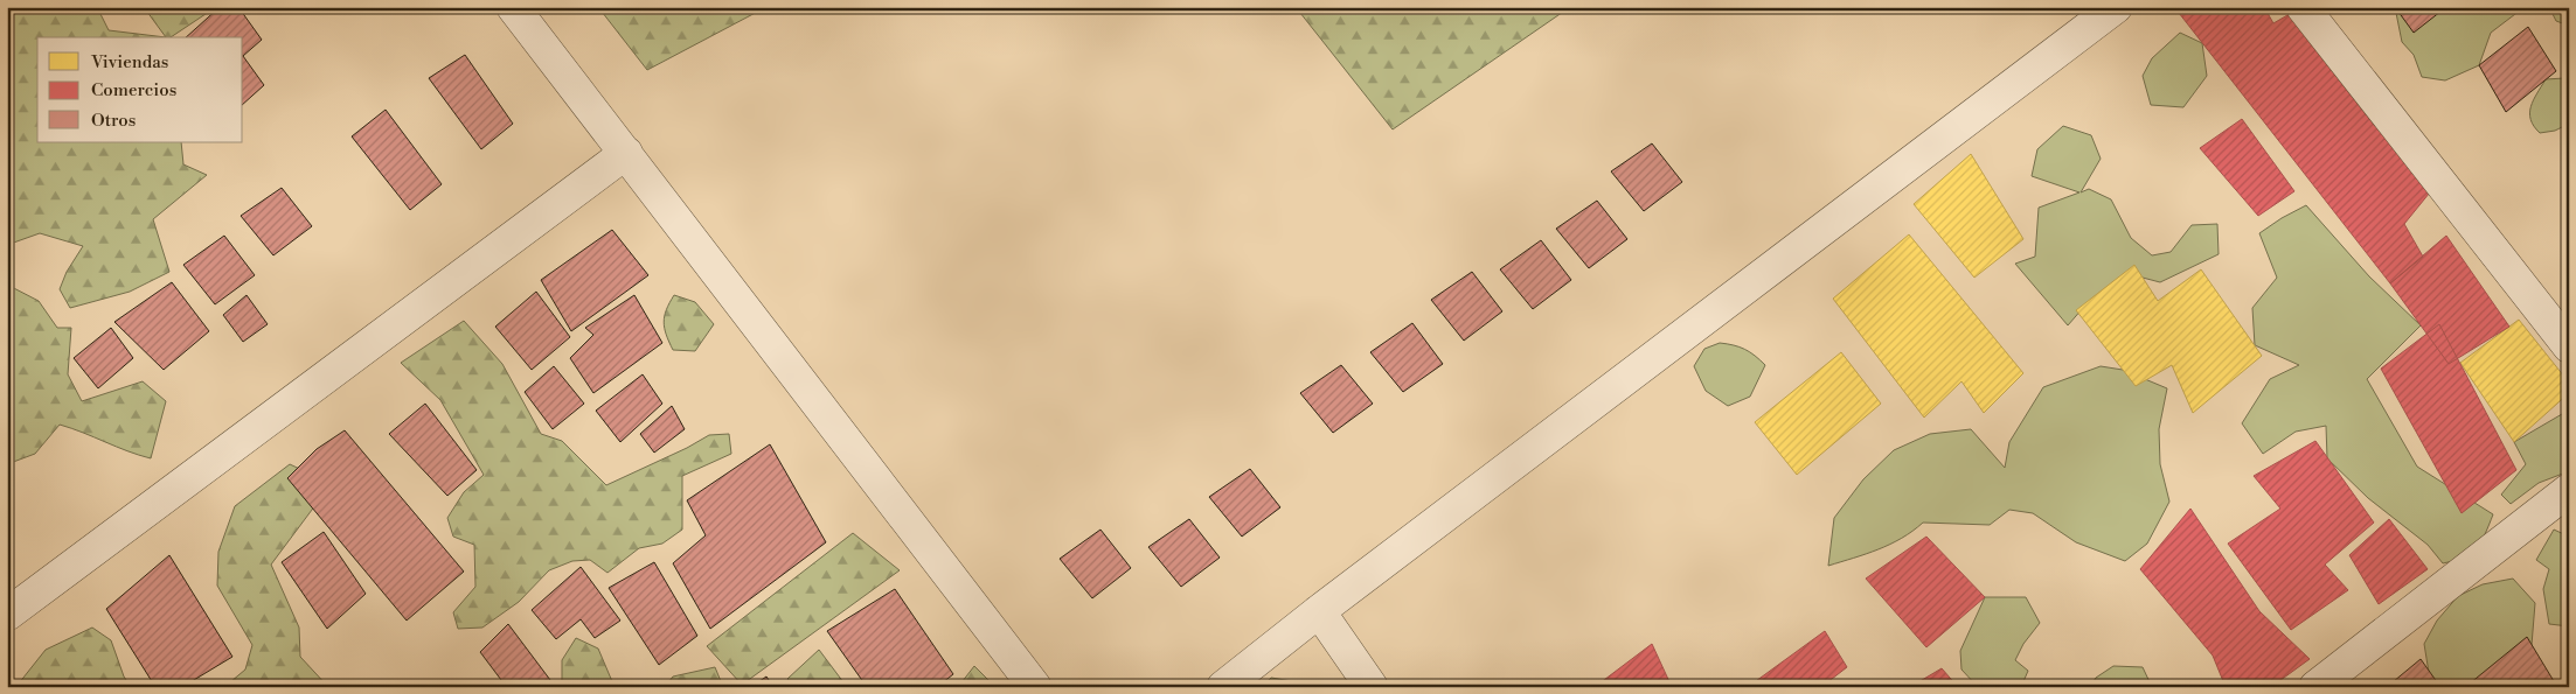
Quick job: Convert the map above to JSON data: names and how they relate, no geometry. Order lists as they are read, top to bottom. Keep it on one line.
{"legend":["Viviendas","Comercios","Otros"]}
